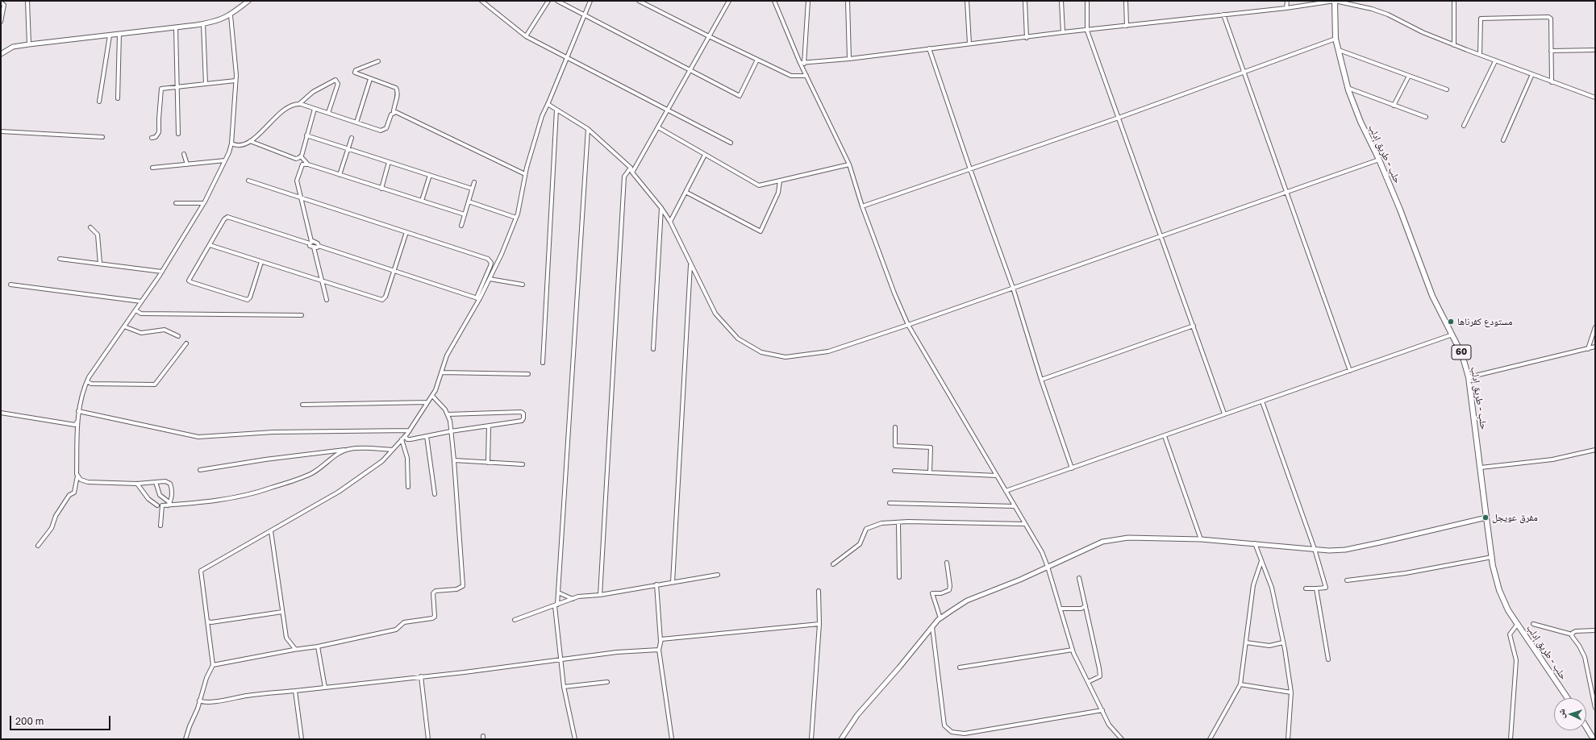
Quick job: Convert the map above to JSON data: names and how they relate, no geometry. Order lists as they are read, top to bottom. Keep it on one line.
{"streets":{"highway":["حلب - طريق إدلب","60"]},"places":["مستودع كفرناها","مفرق عويجل"],"scale_bar":"200 m","north":"left"}
